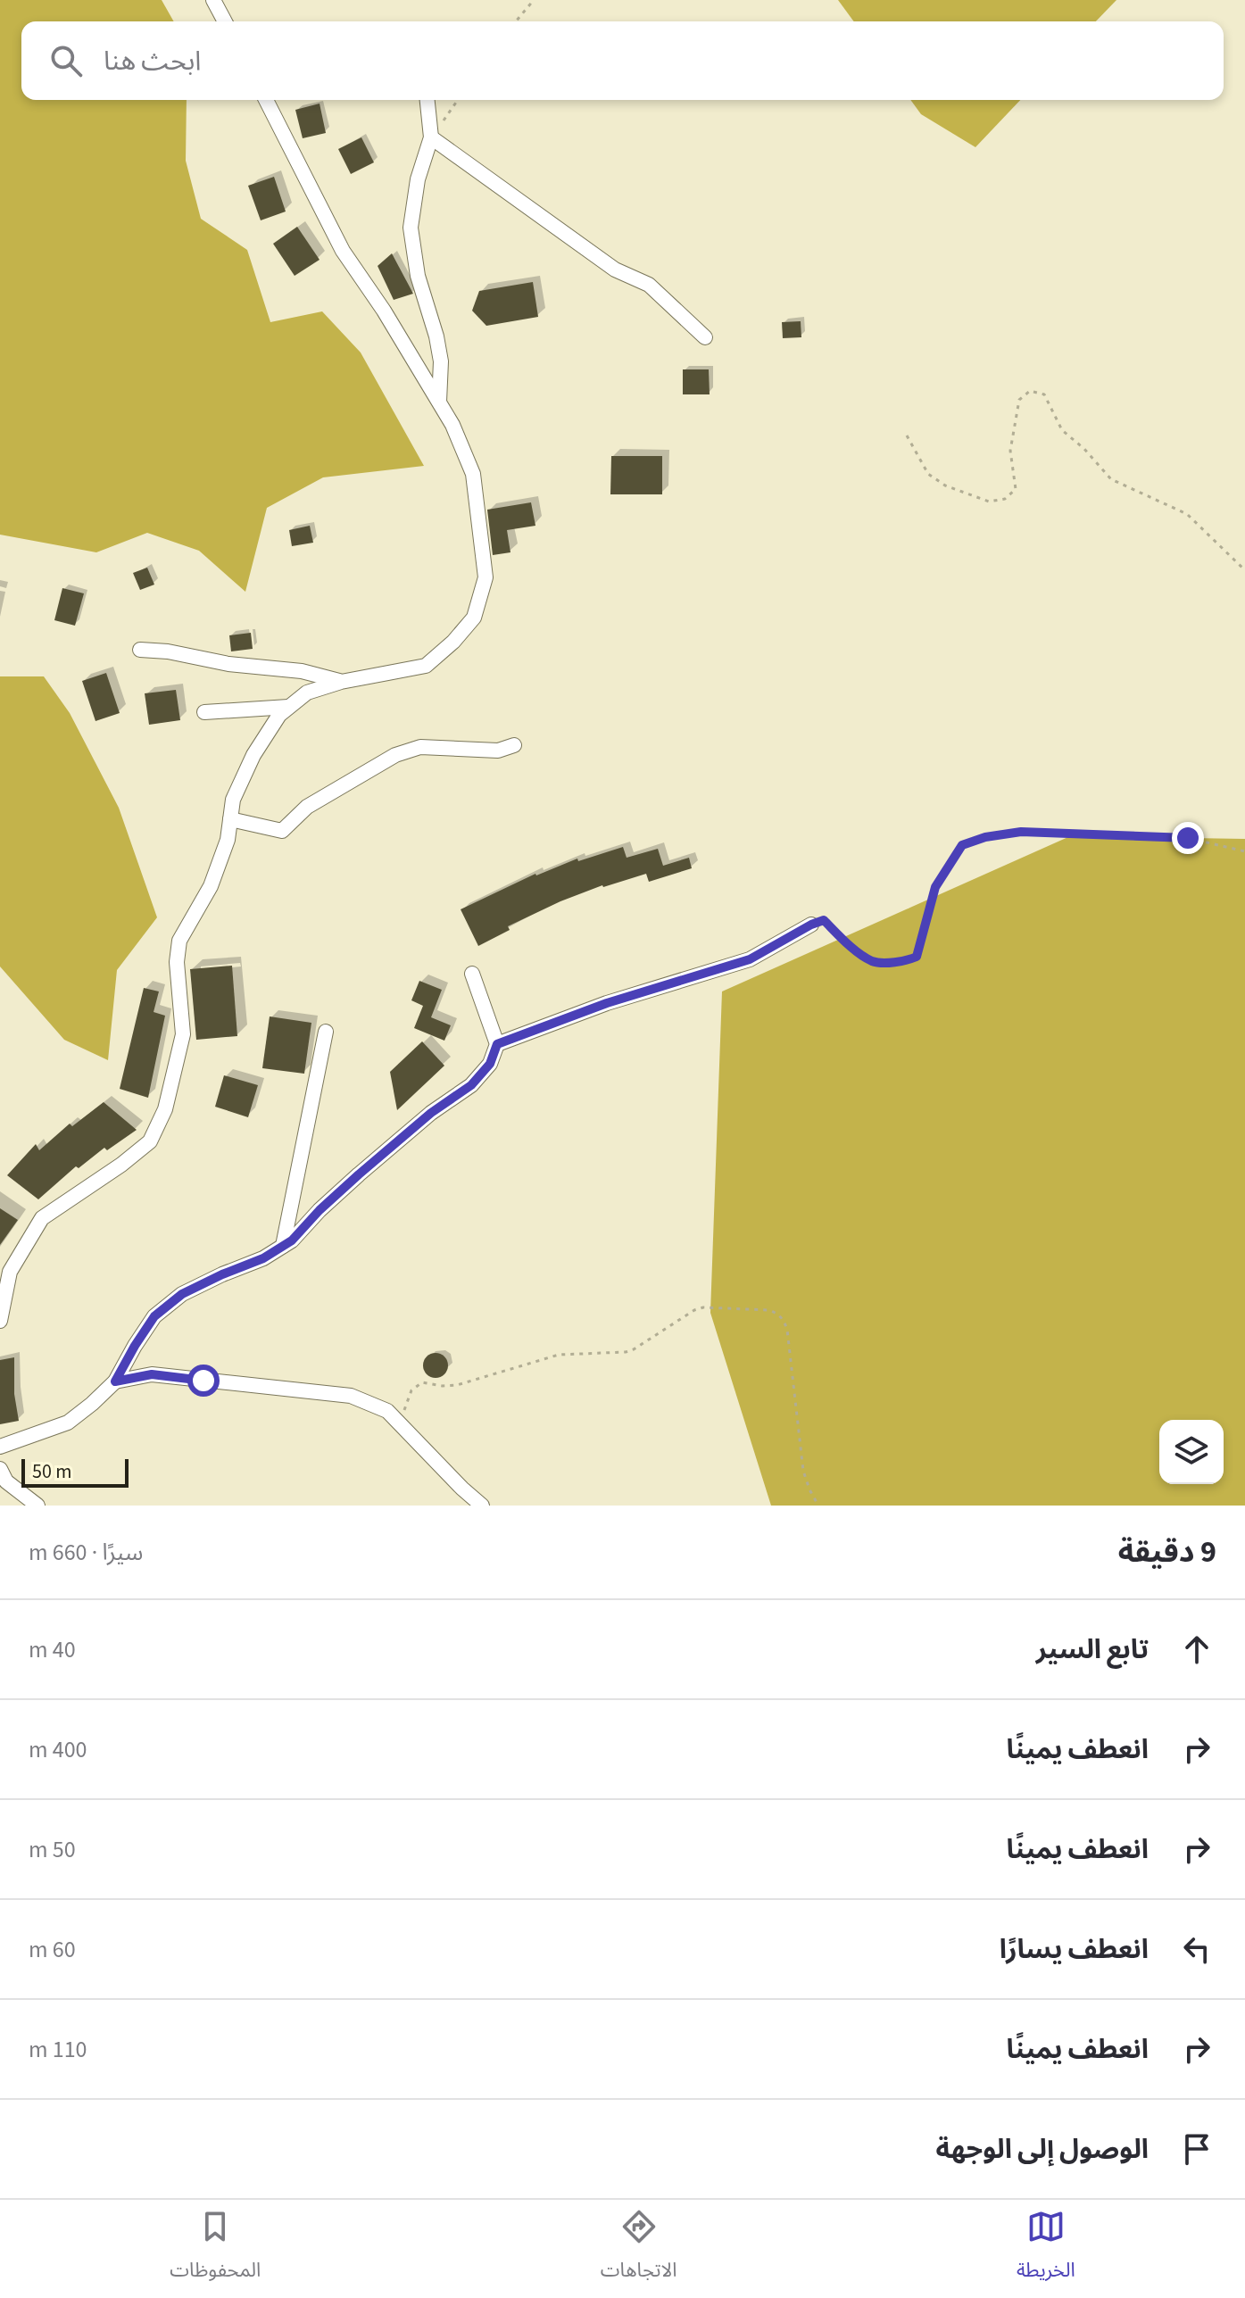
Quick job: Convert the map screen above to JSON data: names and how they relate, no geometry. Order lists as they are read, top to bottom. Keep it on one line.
{"scale_bar":"50 m","page":{"search":"ابحث هنا","scale":"50 m","heading":["9 دقيقة","سيرًا · 660 m"],"list":[["تابع السير","40 m"],["انعطف يمينًا","400 m"],["انعطف يمينًا","50 m"],["انعطف يسارًا","60 m"],["انعطف يمينًا","110 m"],"الوصول إلى الوجهة"],"nav":["الخريطة","الاتجاهات","المحفوظات"]}}
